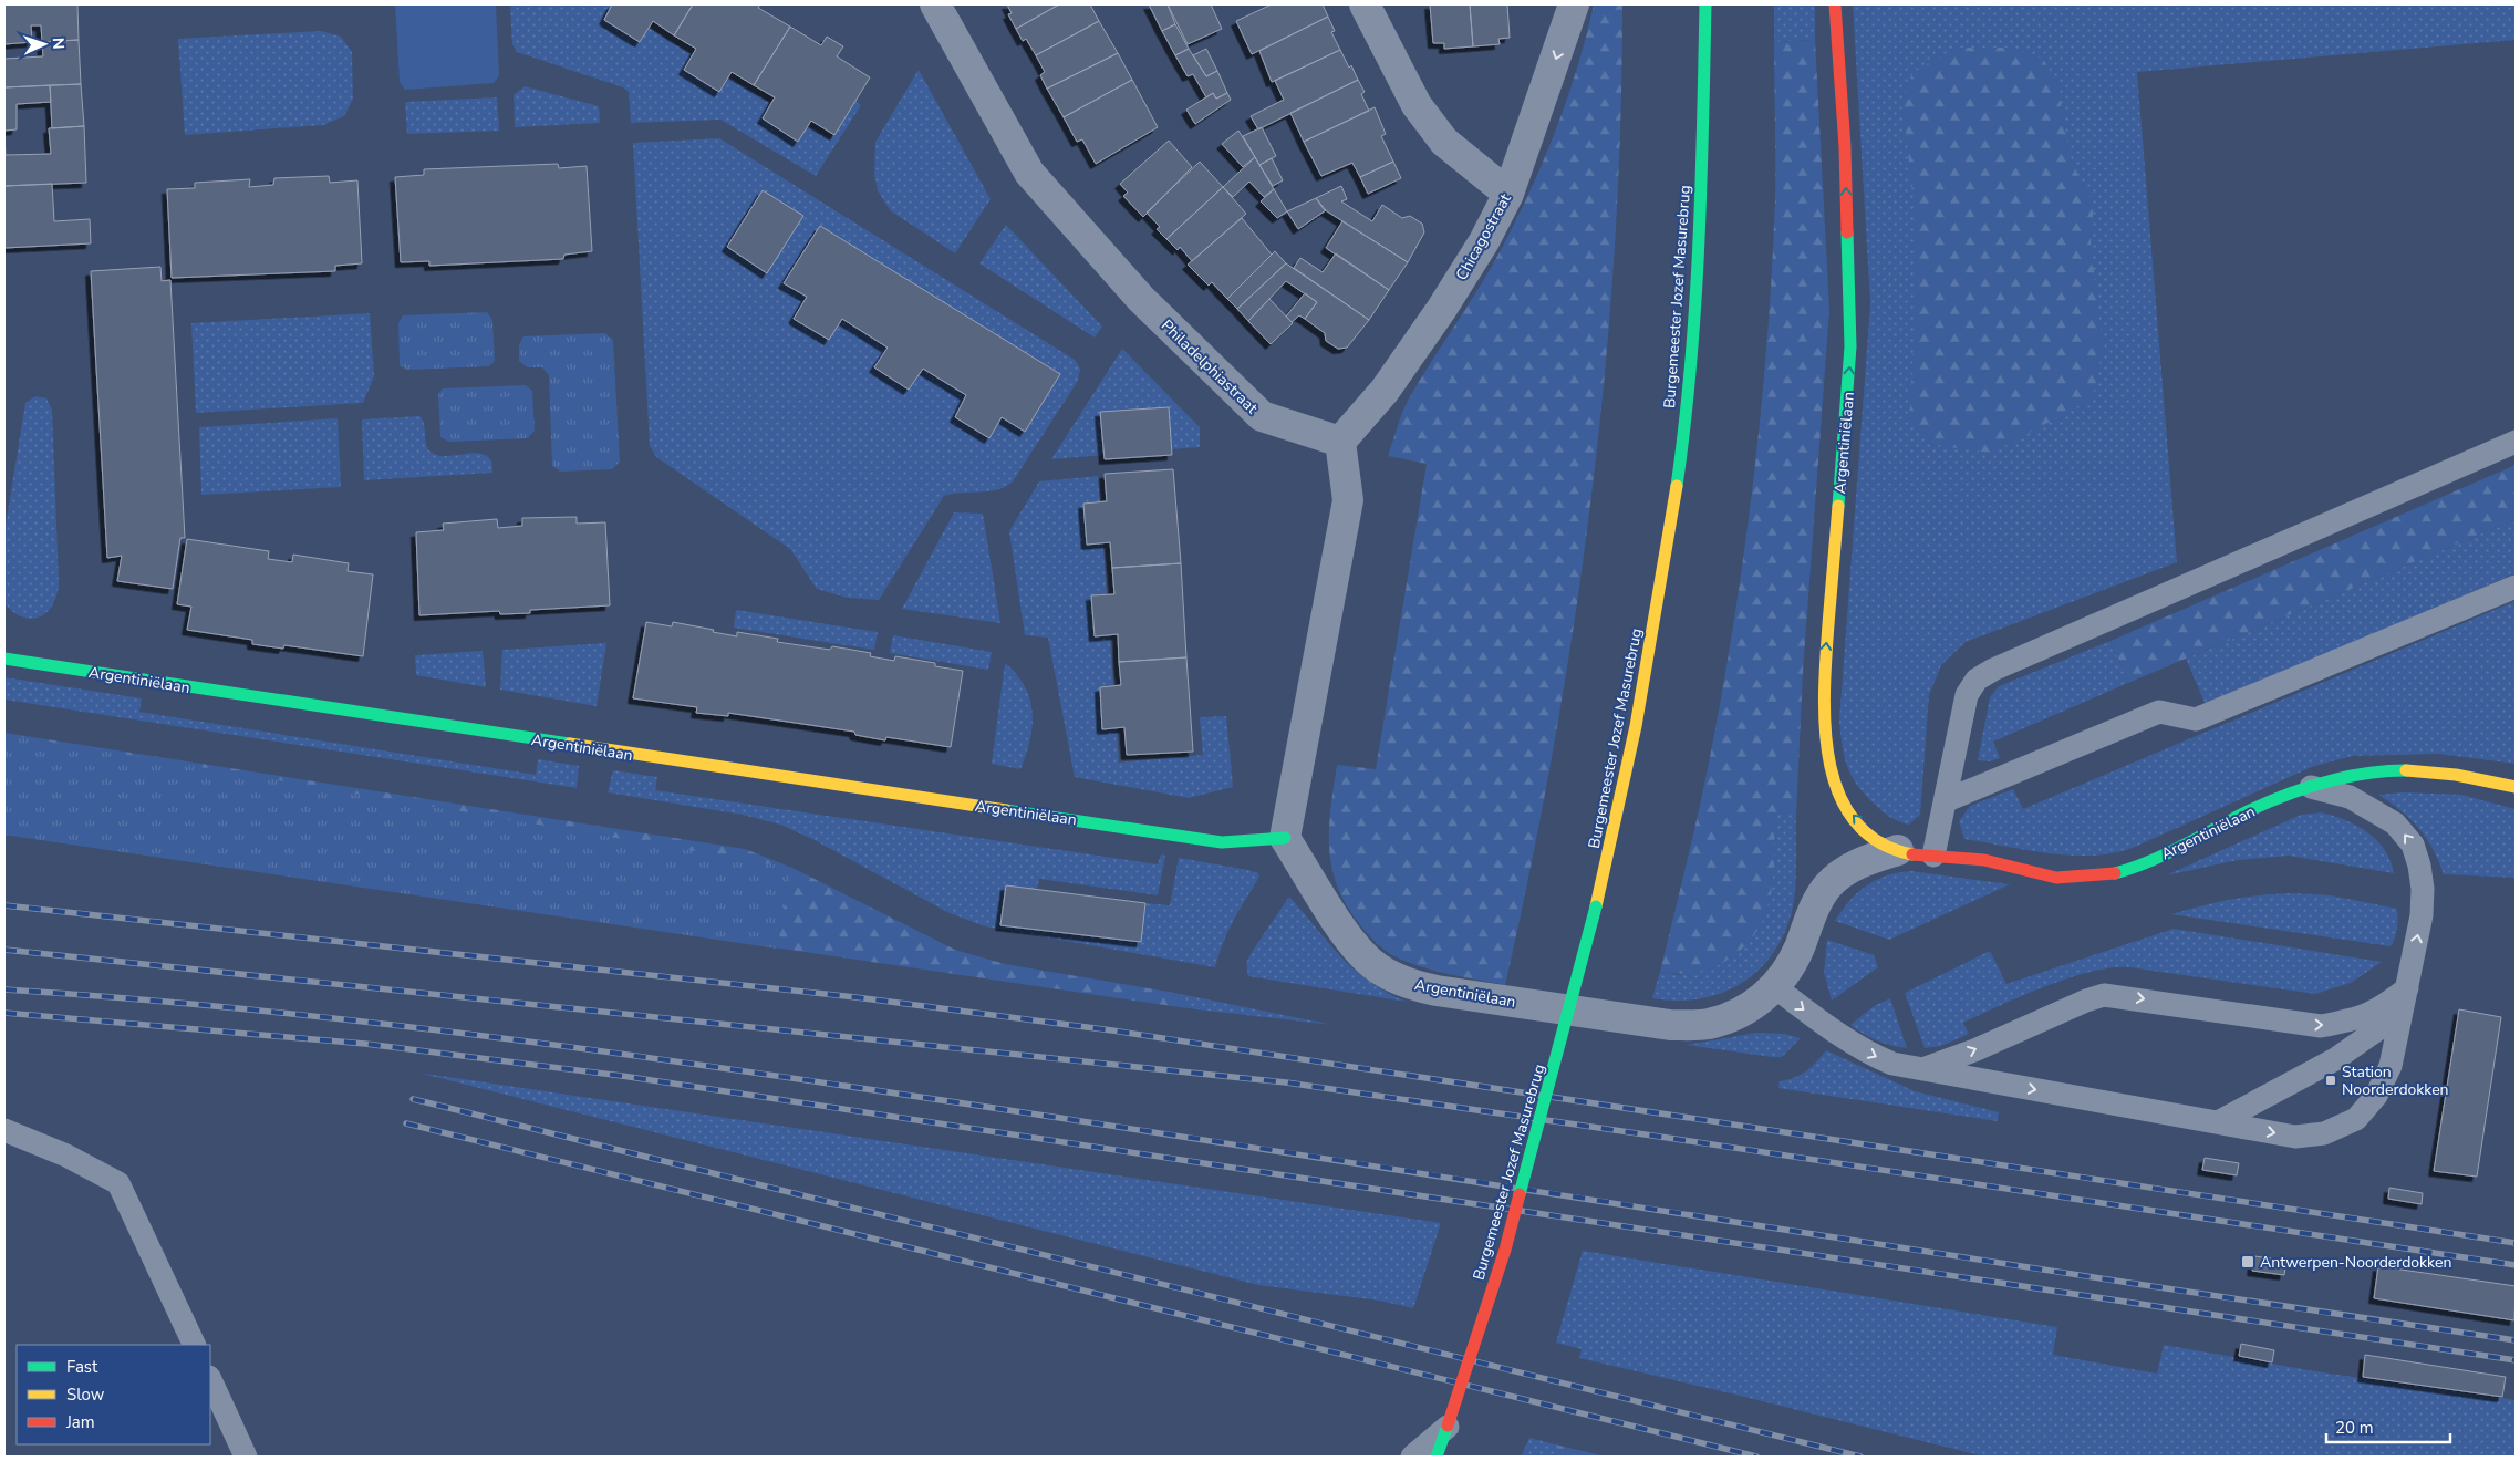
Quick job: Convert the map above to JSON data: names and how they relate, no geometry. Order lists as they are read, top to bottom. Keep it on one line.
{"streets":{"street":["Chicagostraat","Burgemeester Jozef Masurebrug","Philadelphiastraat","Argentiniëlaan"]},"crossings":[["Chicagostraat","Philadelphiastraat"]],"one_way":["Chicagostraat"],"places":{"transit":["Station Noorderdokken","Antwerpen-Noorderdokken"]},"legend":["Fast","Slow","Jam"],"scale_bar":"20 m","north":"right"}
